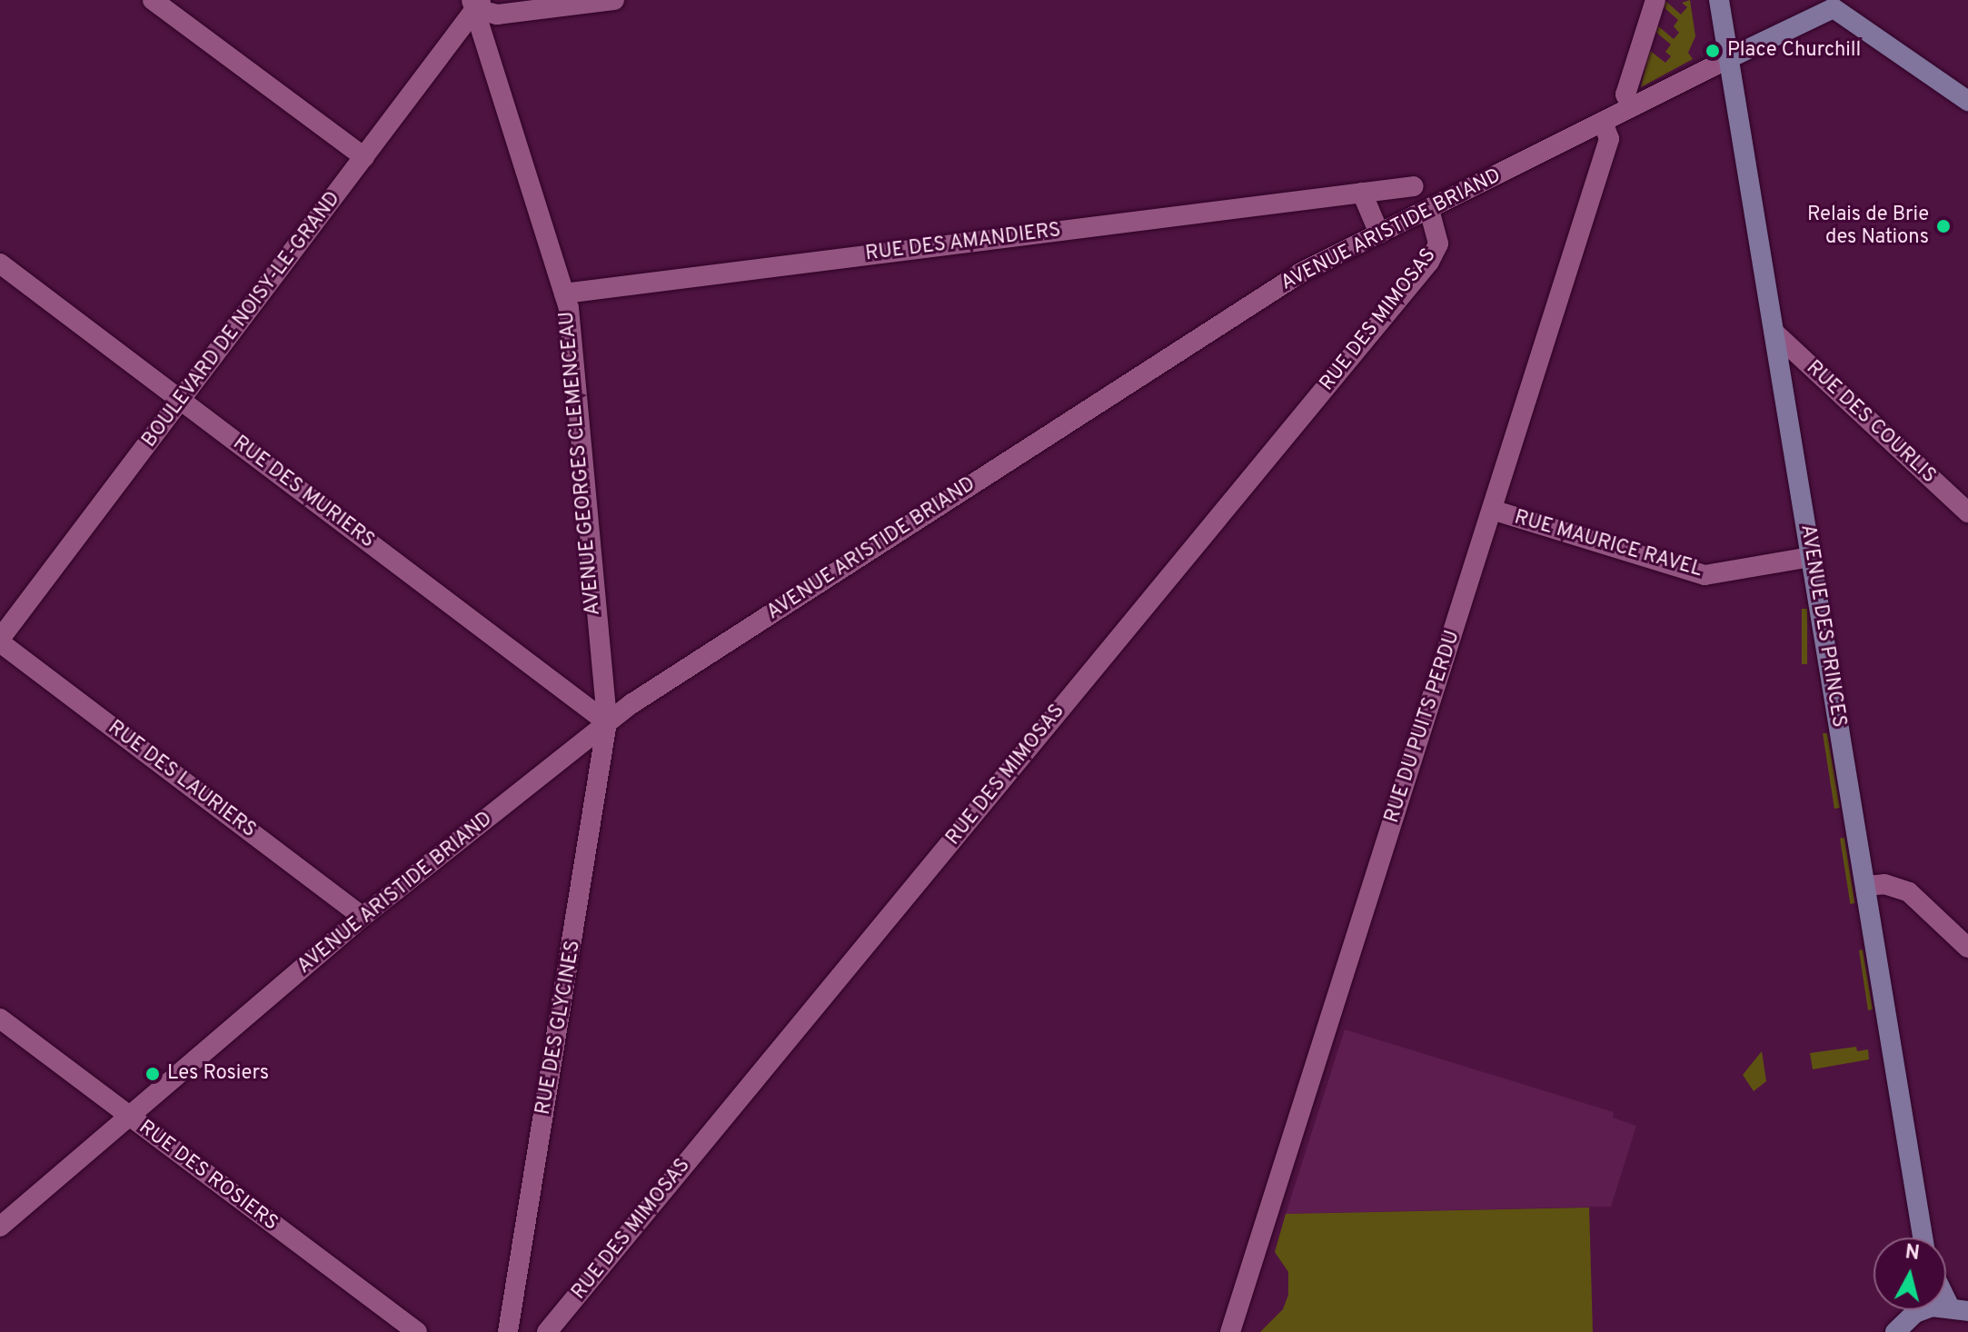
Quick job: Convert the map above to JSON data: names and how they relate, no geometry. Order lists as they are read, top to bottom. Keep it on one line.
{"streets":{"main road":["AVENUE ARISTIDE BRIAND","AVENUE DES PRINCES"],"street":["RUE DES AMANDIERS","BOULEVARD DE NOISY-LE-GRAND","RUE DES MIMOSAS","RUE DES COURLIS","AVENUE GEORGES CLEMENCEAU","RUE DES MURIERS","RUE MAURICE RAVEL","RUE DU PUITS PERDU","RUE DES LAURIERS","RUE DES GLYCINES","RUE DES ROSIERS"]},"crossings":[["AVENUE ARISTIDE BRIAND","RUE DES MIMOSAS"],["AVENUE ARISTIDE BRIAND","AVENUE GEORGES CLEMENCEAU"],["AVENUE ARISTIDE BRIAND","RUE DES MURIERS"],["AVENUE ARISTIDE BRIAND","AVENUE DES PRINCES"],["AVENUE ARISTIDE BRIAND","RUE DU PUITS PERDU"],["AVENUE ARISTIDE BRIAND","RUE DES LAURIERS"],["AVENUE ARISTIDE BRIAND","RUE DES GLYCINES"],["AVENUE ARISTIDE BRIAND","RUE DES ROSIERS"],["RUE DES AMANDIERS","AVENUE GEORGES CLEMENCEAU"],["BOULEVARD DE NOISY-LE-GRAND","AVENUE GEORGES CLEMENCEAU"],["BOULEVARD DE NOISY-LE-GRAND","RUE DES MURIERS"],["BOULEVARD DE NOISY-LE-GRAND","RUE DES LAURIERS"],["RUE DES COURLIS","AVENUE DES PRINCES"],["AVENUE GEORGES CLEMENCEAU","RUE DES MURIERS"],["AVENUE GEORGES CLEMENCEAU","RUE DES GLYCINES"],["RUE DES MURIERS","RUE DES GLYCINES"],["RUE MAURICE RAVEL","AVENUE DES PRINCES"],["RUE MAURICE RAVEL","RUE DU PUITS PERDU"]],"places":["Place Churchill","Relais de Brie des Nations","Les Rosiers"],"north":"top"}
